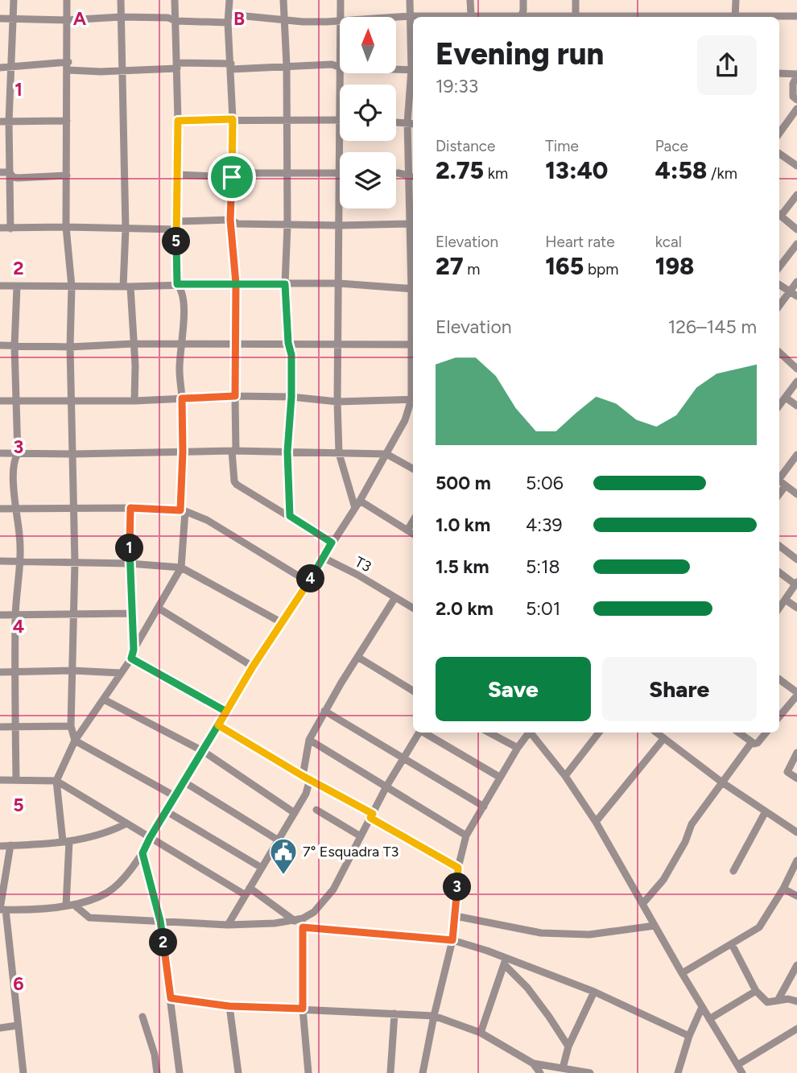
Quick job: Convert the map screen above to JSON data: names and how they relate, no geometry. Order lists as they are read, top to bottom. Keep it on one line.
{"streets":{"street":["T3"]},"places":{"public building":["7° Esquadra T3"]},"north":"top","page":{"heading":["Evening run","19:33"],"stats":[["Distance","2.75 km"],["Time","13:40"],["Pace","4:58 /km"],["Elevation","27 m"],["Heart rate","165 bpm"],["kcal","198"]],"pins":["5","1","4","3","2"],"chart":["Elevation","126–145 m"],"list":[{"name":"500 m","note":"5:06"},{"name":"1.0 km","note":"4:39"},{"name":"1.5 km","note":"5:18"},{"name":"2.0 km","note":"5:01"}],"buttons":["Save","Share"]},"grid":{"columns":["A","B"],"rows":["1","2","3","4","5","6"]}}
